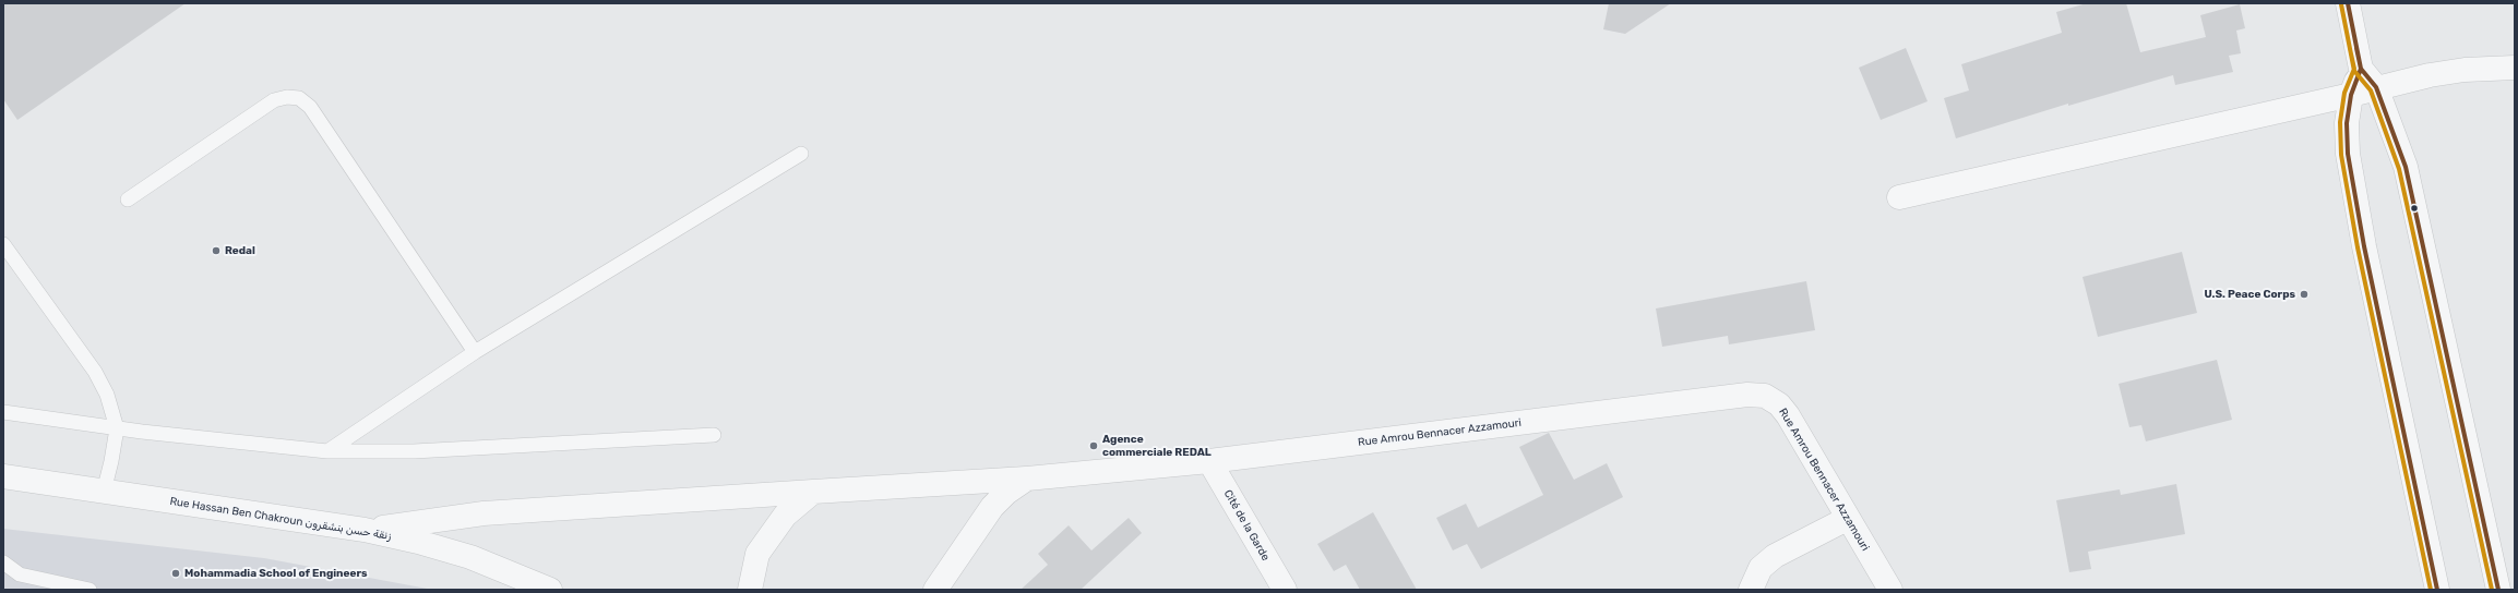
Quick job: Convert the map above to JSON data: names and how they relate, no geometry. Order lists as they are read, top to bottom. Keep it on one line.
{"streets":{"street":["Rue Amrou Bennacer Azzamouri","Rue Hassan Ben Chakroun زنقة حسن بنشقرون","Cité de la Garde"]},"crossings":[["Rue Amrou Bennacer Azzamouri","Cité de la Garde"]],"places":["Redal","U.S. Peace Corps","Agence commerciale REDAL","Mohammadia School of Engineers"]}
